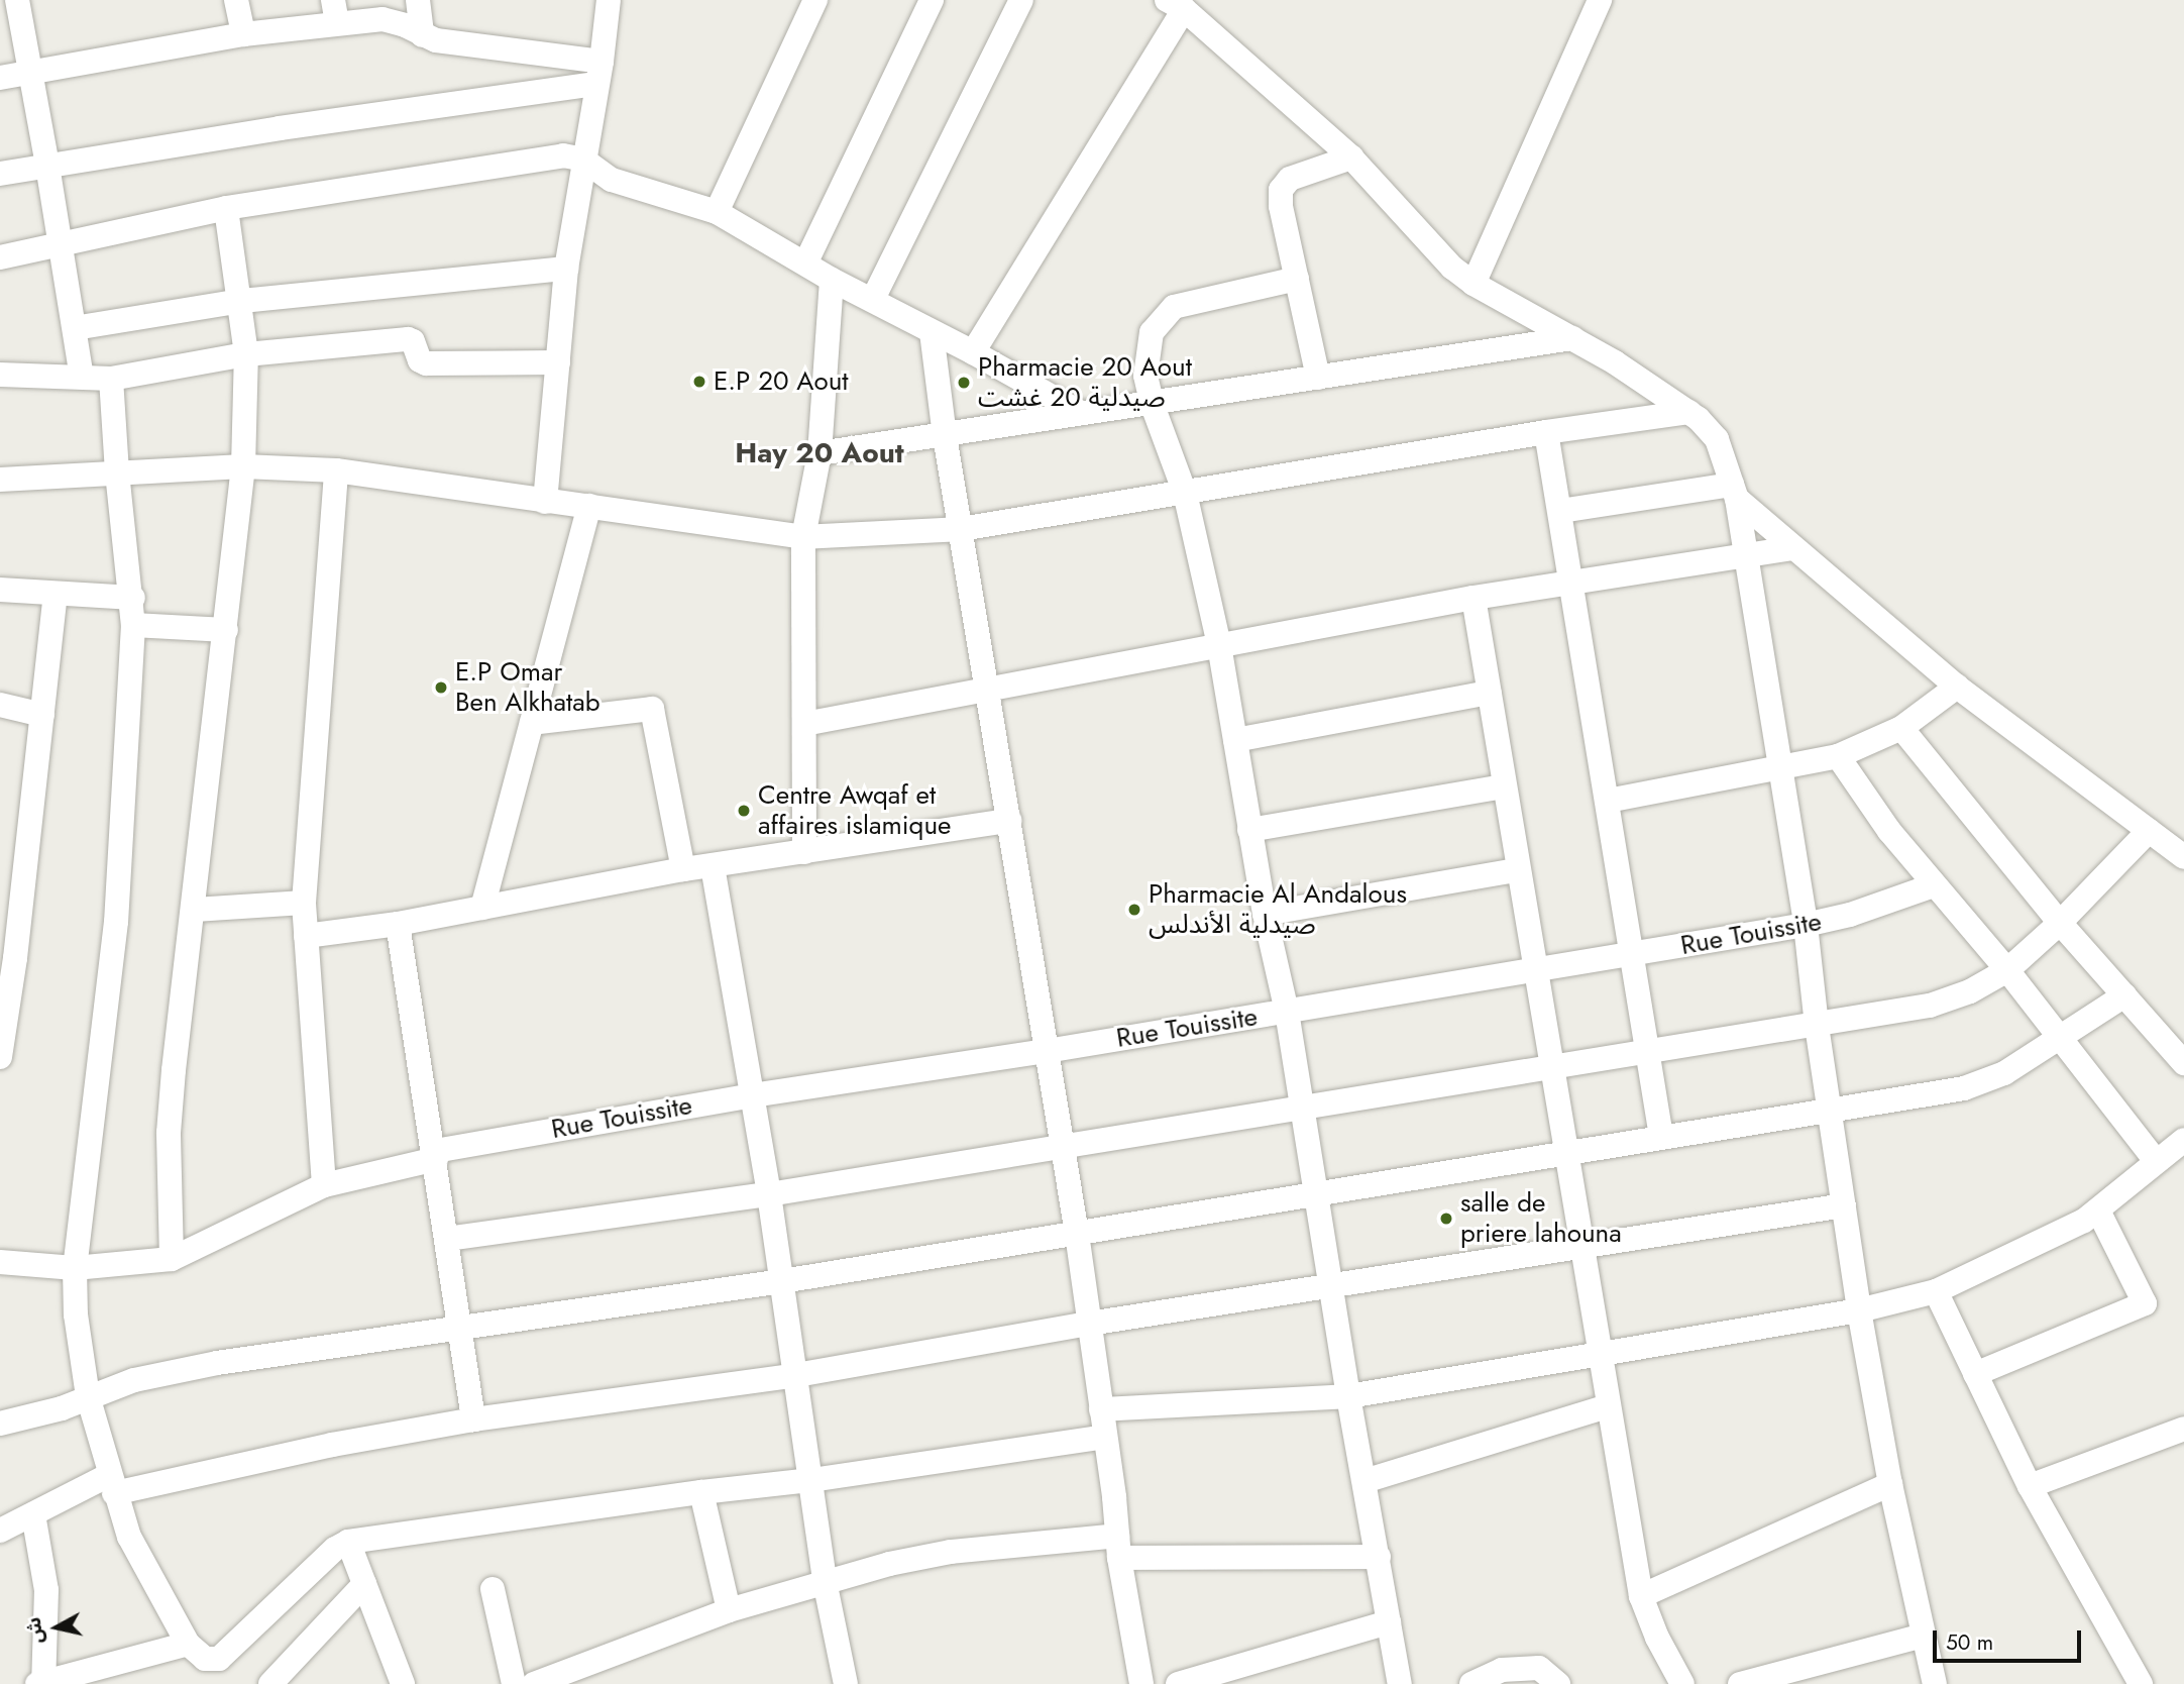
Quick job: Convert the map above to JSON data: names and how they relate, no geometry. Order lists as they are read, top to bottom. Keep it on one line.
{"streets":{"street":["Rue Touissite"]},"districts":["Hay 20 Aout"],"places":["E.P 20 Aout","Pharmacie 20 Aout صيدلية 20 غشت","E.P Omar Ben Alkhatab","Centre Awqaf et affaires islamique","Pharmacie Al Andalous صيدلية الأندلس","salle de priere lahouna"],"scale_bar":"50 m","north":"left"}
